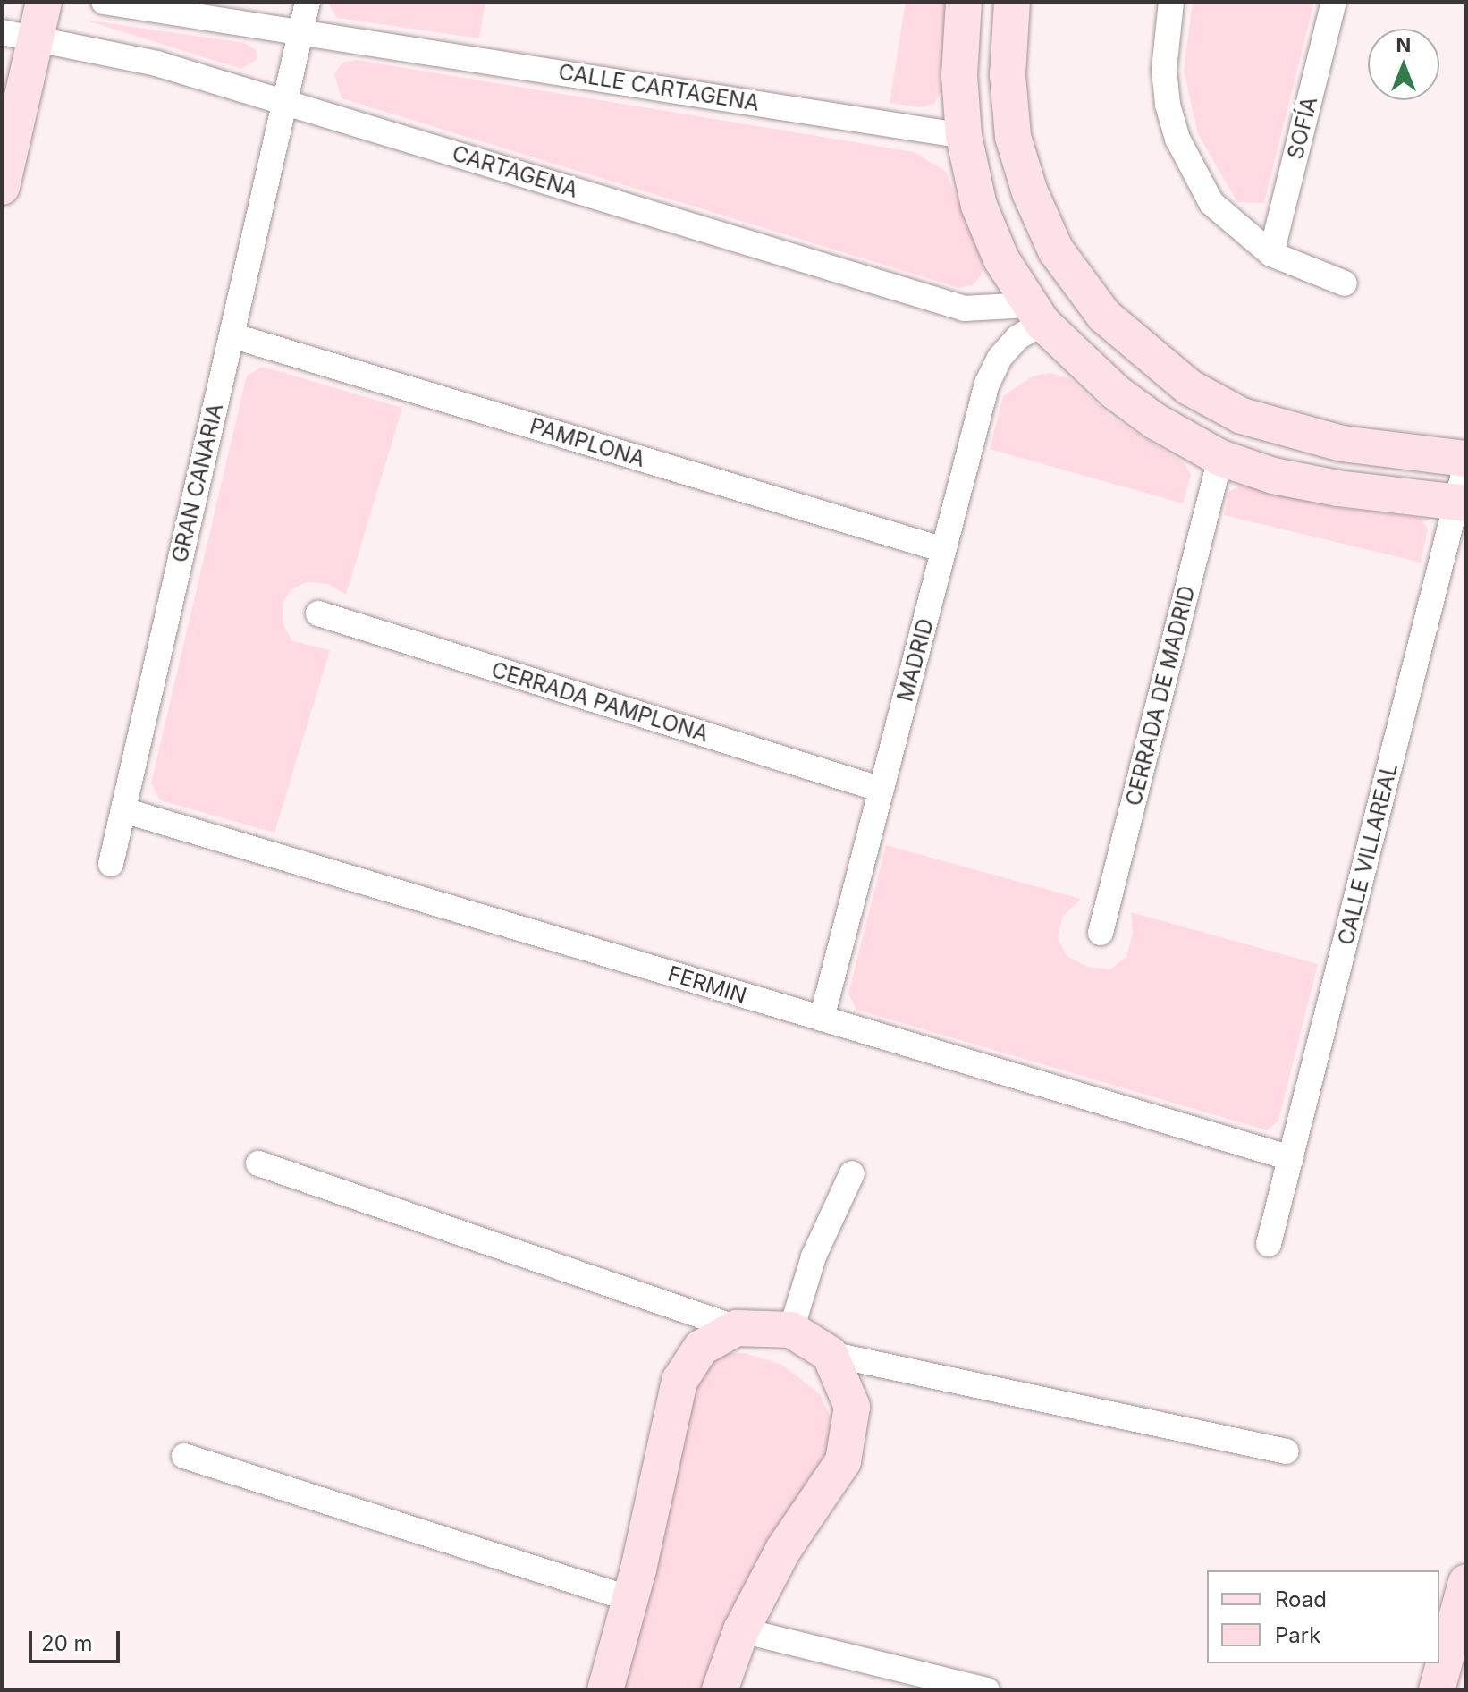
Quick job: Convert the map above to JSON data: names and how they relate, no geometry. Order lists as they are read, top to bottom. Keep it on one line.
{"streets":{"street":["CALLE CARTAGENA","SOFÍA","CARTAGENA","PAMPLONA","GRAN CANARIA","MADRID","CERRADA DE MADRID","CERRADA PAMPLONA","CALLE VILLAREAL","FERMIN"]},"crossings":[["CALLE CARTAGENA","GRAN CANARIA"],["CARTAGENA","GRAN CANARIA"],["CARTAGENA","MADRID"],["PAMPLONA","GRAN CANARIA"],["PAMPLONA","MADRID"],["GRAN CANARIA","FERMIN"],["MADRID","CERRADA PAMPLONA"],["MADRID","FERMIN"],["CALLE VILLAREAL","FERMIN"]],"legend":["Road","Park"],"scale_bar":"20 m","north":"top"}
